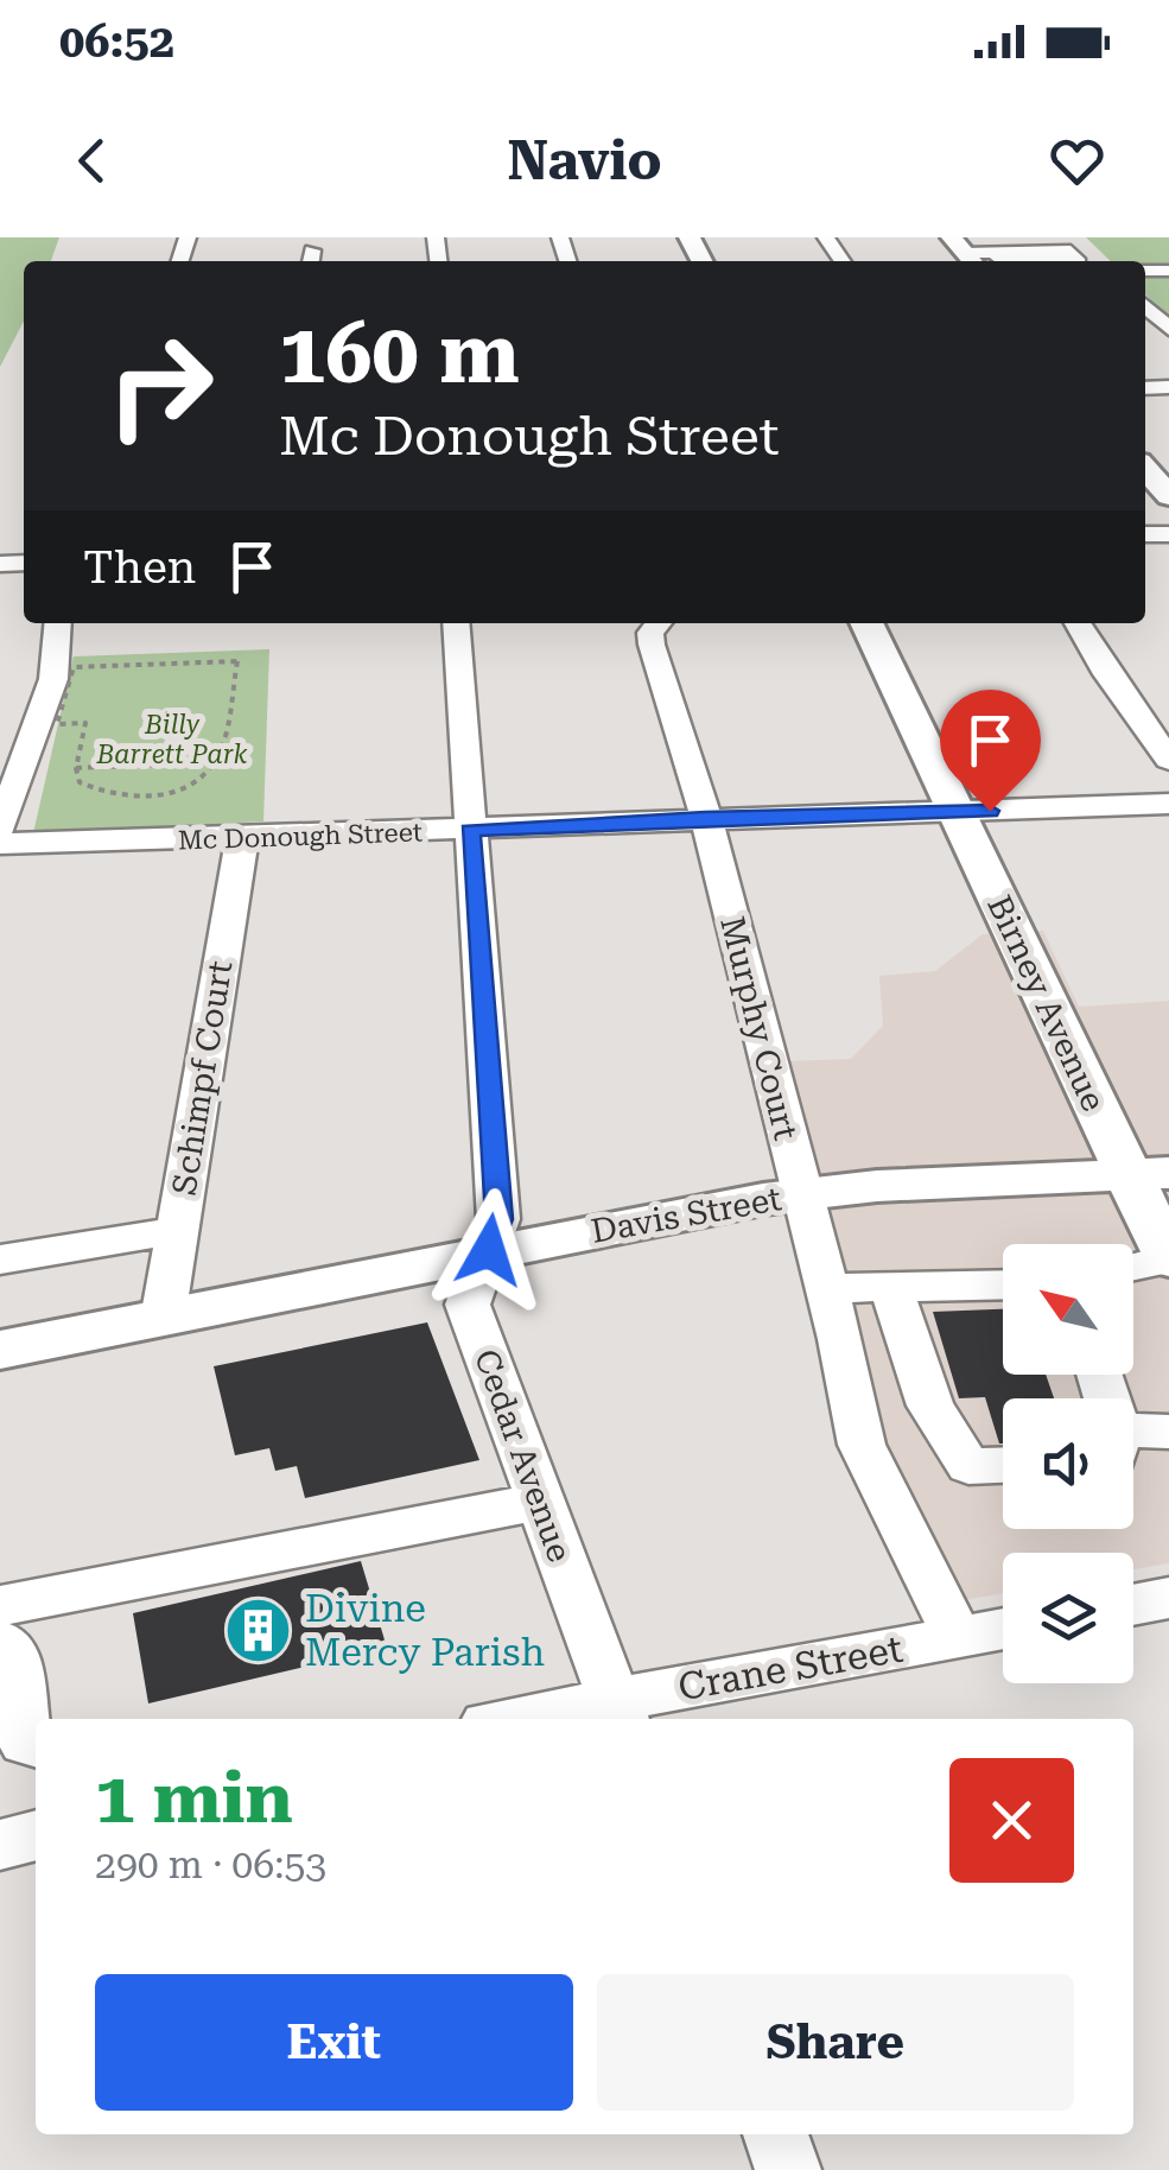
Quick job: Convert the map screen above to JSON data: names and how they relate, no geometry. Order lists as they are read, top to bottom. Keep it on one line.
{"streets":{"main road":["Birney Avenue","Davis Street"],"street":["Mc Donough Street","Murphy Court","Schimpf Court","Cedar Avenue","Crane Street"]},"crossings":[["Mc Donough Street","Birney Avenue"],["Mc Donough Street","Murphy Court"],["Mc Donough Street","Schimpf Court"],["Mc Donough Street","Cedar Avenue"],["Birney Avenue","Davis Street"],["Murphy Court","Davis Street"],["Murphy Court","Crane Street"],["Schimpf Court","Davis Street"],["Davis Street","Cedar Avenue"],["Cedar Avenue","Crane Street"]],"parks":["Billy Barrett Park"],"places":{"building":["Divine Mercy Parish"]},"north":"top left","page":{"status":"06:52","header":"Navio","turn":["160 m","Mc Donough Street"],"then":"Then","heading":["1 min","290 m · 06:53"],"buttons":["Exit","Share"]}}
